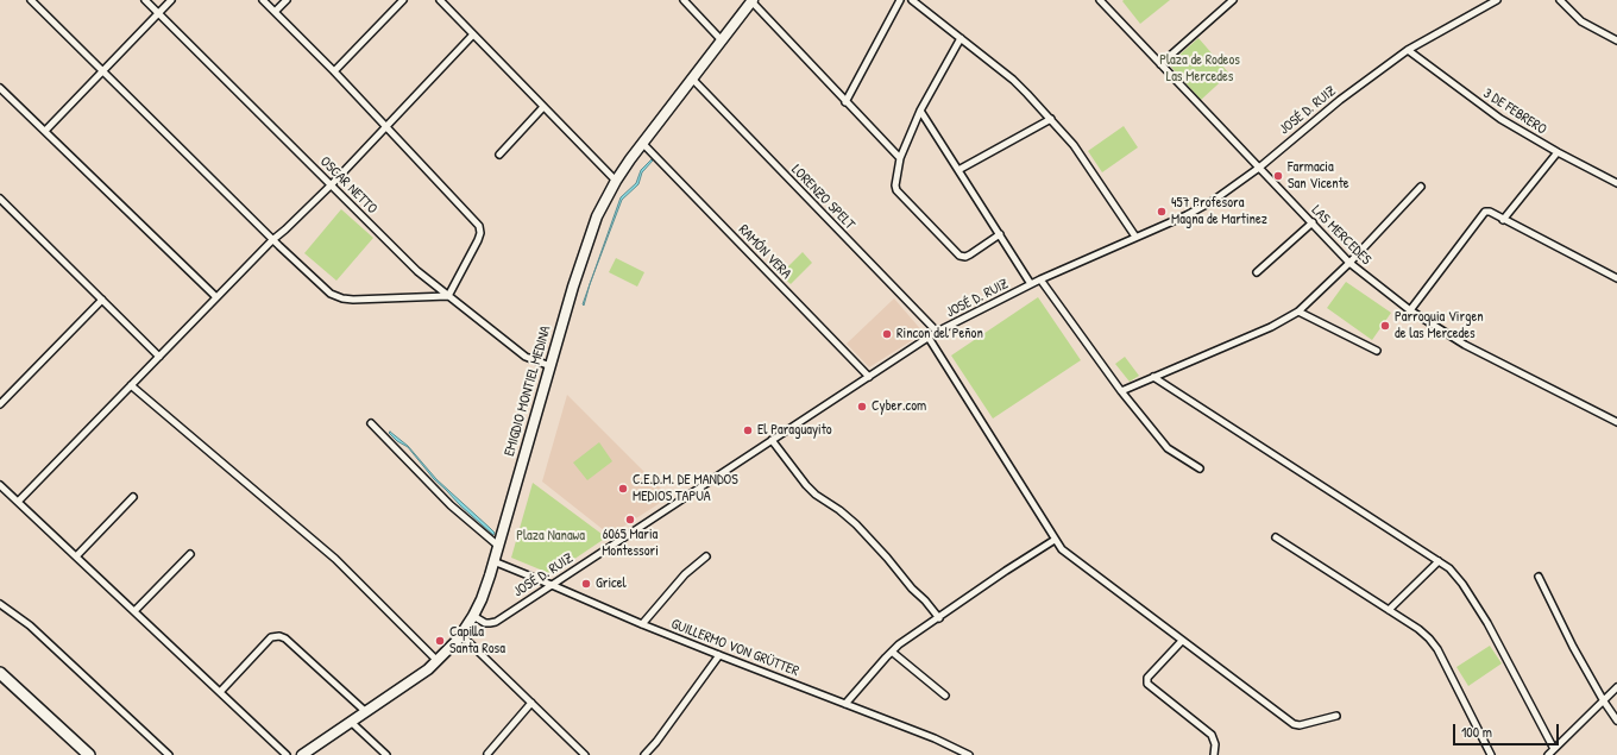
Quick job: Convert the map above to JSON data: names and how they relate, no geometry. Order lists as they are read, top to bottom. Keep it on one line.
{"streets":{"main road":["EMIGDIO MONTIEL MEDINA"],"street":["JOSÉ D. RUIZ","3 DE FEBRERO","OSCAR NETTO","LORENZO SPELT","LAS MERCEDES","RAMÓN VERA","GUILLERMO VON GRÜTTER"]},"crossings":[["JOSÉ D. RUIZ","3 DE FEBRERO"],["JOSÉ D. RUIZ","LORENZO SPELT"],["JOSÉ D. RUIZ","LAS MERCEDES"],["JOSÉ D. RUIZ","RAMÓN VERA"],["JOSÉ D. RUIZ","EMIGDIO MONTIEL MEDINA"],["JOSÉ D. RUIZ","GUILLERMO VON GRÜTTER"],["OSCAR NETTO","EMIGDIO MONTIEL MEDINA"],["LORENZO SPELT","EMIGDIO MONTIEL MEDINA"],["RAMÓN VERA","EMIGDIO MONTIEL MEDINA"],["EMIGDIO MONTIEL MEDINA","GUILLERMO VON GRÜTTER"]],"parks":["Plaza de Rodeos Las Mercedes","Plaza Nanawa"],"places":["Farmacia San Vicente","457 Profesora Magna de Martinez","Parroquia Virgen de las Mercedes","Rincon del Peñon","Cyber.com","El Paraguayito","C.E.D.M. DE MANDOS MEDIOS TAPUA","6065 Maria Montessori","Gricel","Capilla Santa Rosa"],"scale_bar":"100 m"}
